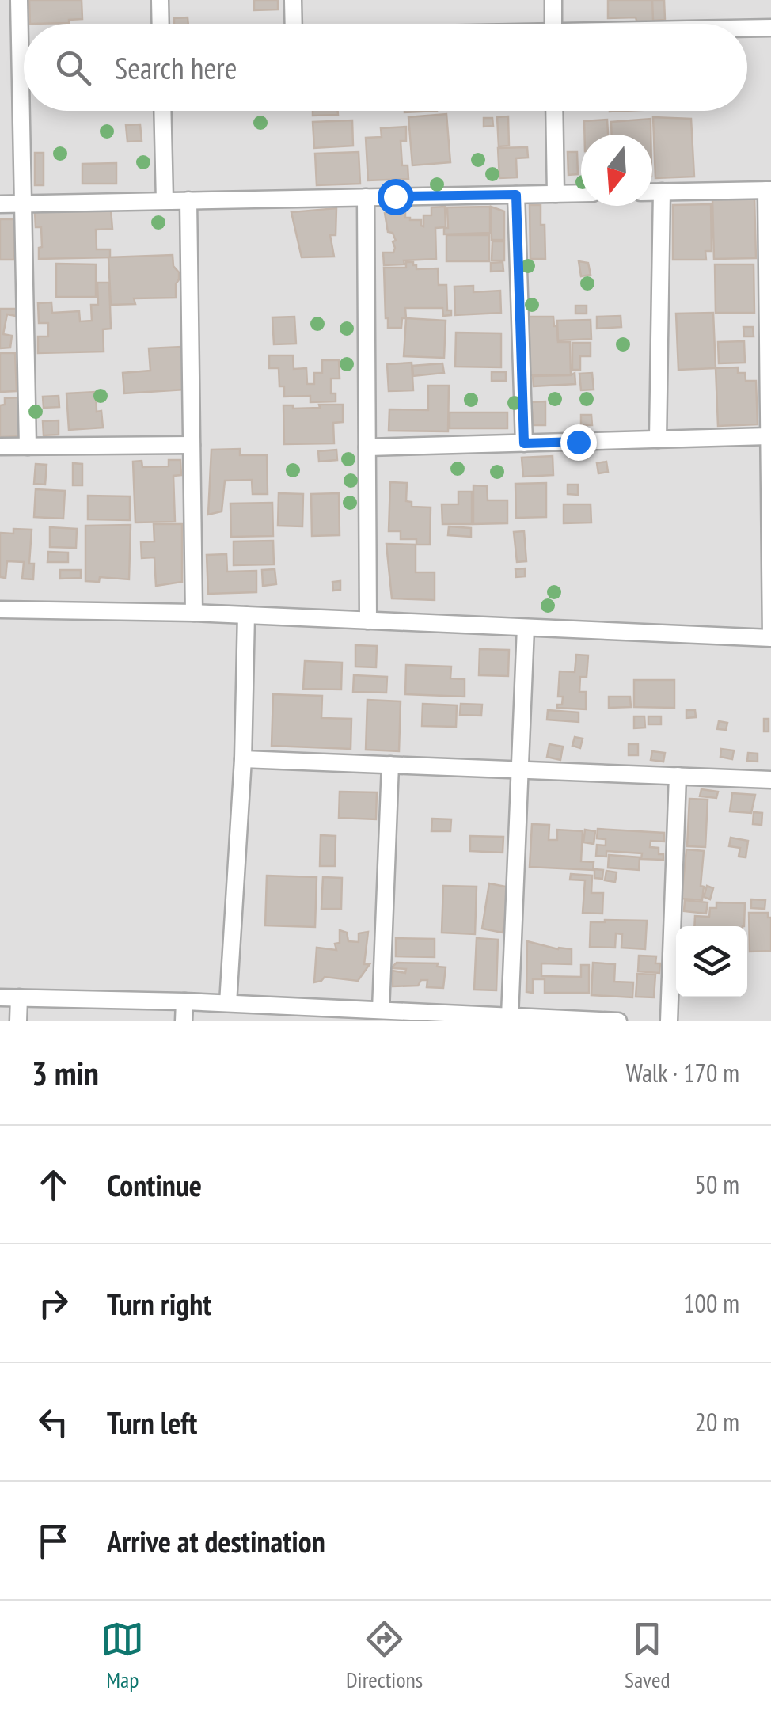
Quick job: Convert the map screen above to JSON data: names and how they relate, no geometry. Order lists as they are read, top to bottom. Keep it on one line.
{"north":"bottom","page":{"search":"Search here","heading":["3 min","Walk · 170 m"],"list":[["Continue","50 m"],["Turn right","100 m"],["Turn left","20 m"],"Arrive at destination"],"nav":["Map","Directions","Saved"]}}
